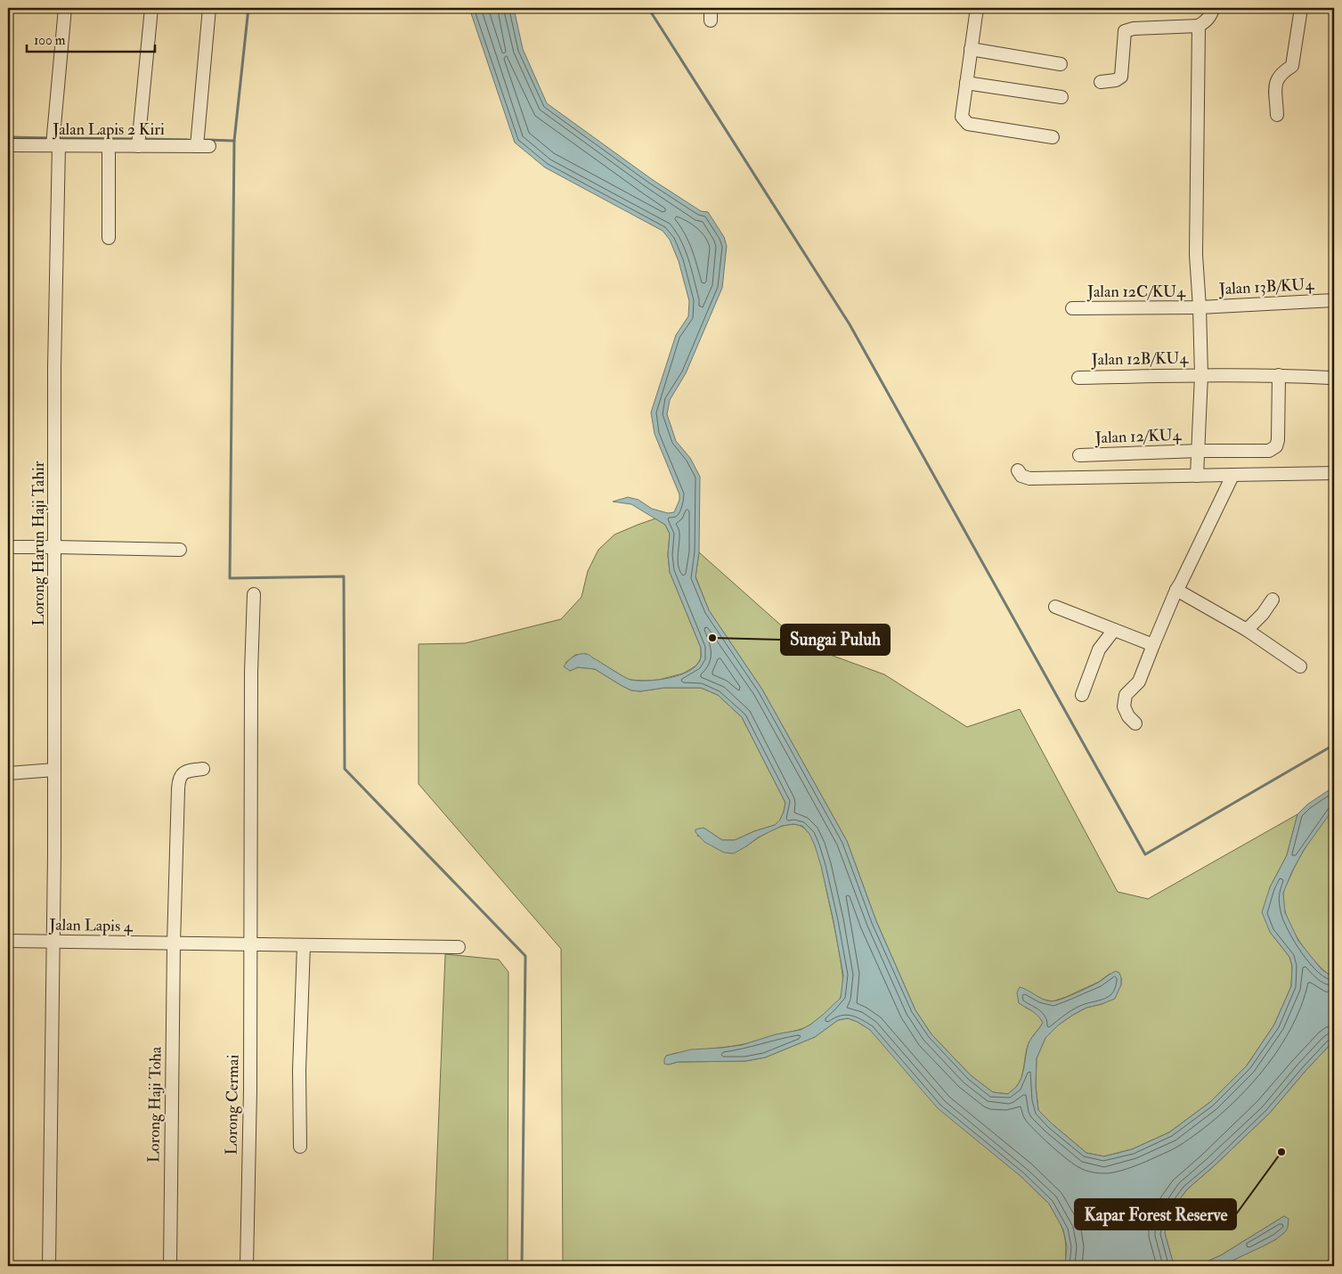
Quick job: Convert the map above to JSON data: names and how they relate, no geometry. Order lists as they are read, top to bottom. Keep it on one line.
{"streets":{"street":["Jalan Lapis 2 Kiri","Jalan 13B/KU4","Jalan 12C/KU4","Jalan 12B/KU4","Jalan 12/KU4","Lorong Harun Haji Tahir","Jalan Lapis 4","Lorong Haji Toha","Lorong Cermai"]},"crossings":[["Jalan Lapis 2 Kiri","Lorong Harun Haji Tahir"],["Jalan 13B/KU4","Jalan 12C/KU4"],["Jalan 12B/KU4","Jalan 12/KU4"],["Lorong Harun Haji Tahir","Jalan Lapis 4"],["Jalan Lapis 4","Lorong Haji Toha"],["Jalan Lapis 4","Lorong Cermai"]],"places":["Sungai Puluh","Kapar Forest Reserve"],"scale_bar":"100 m"}
